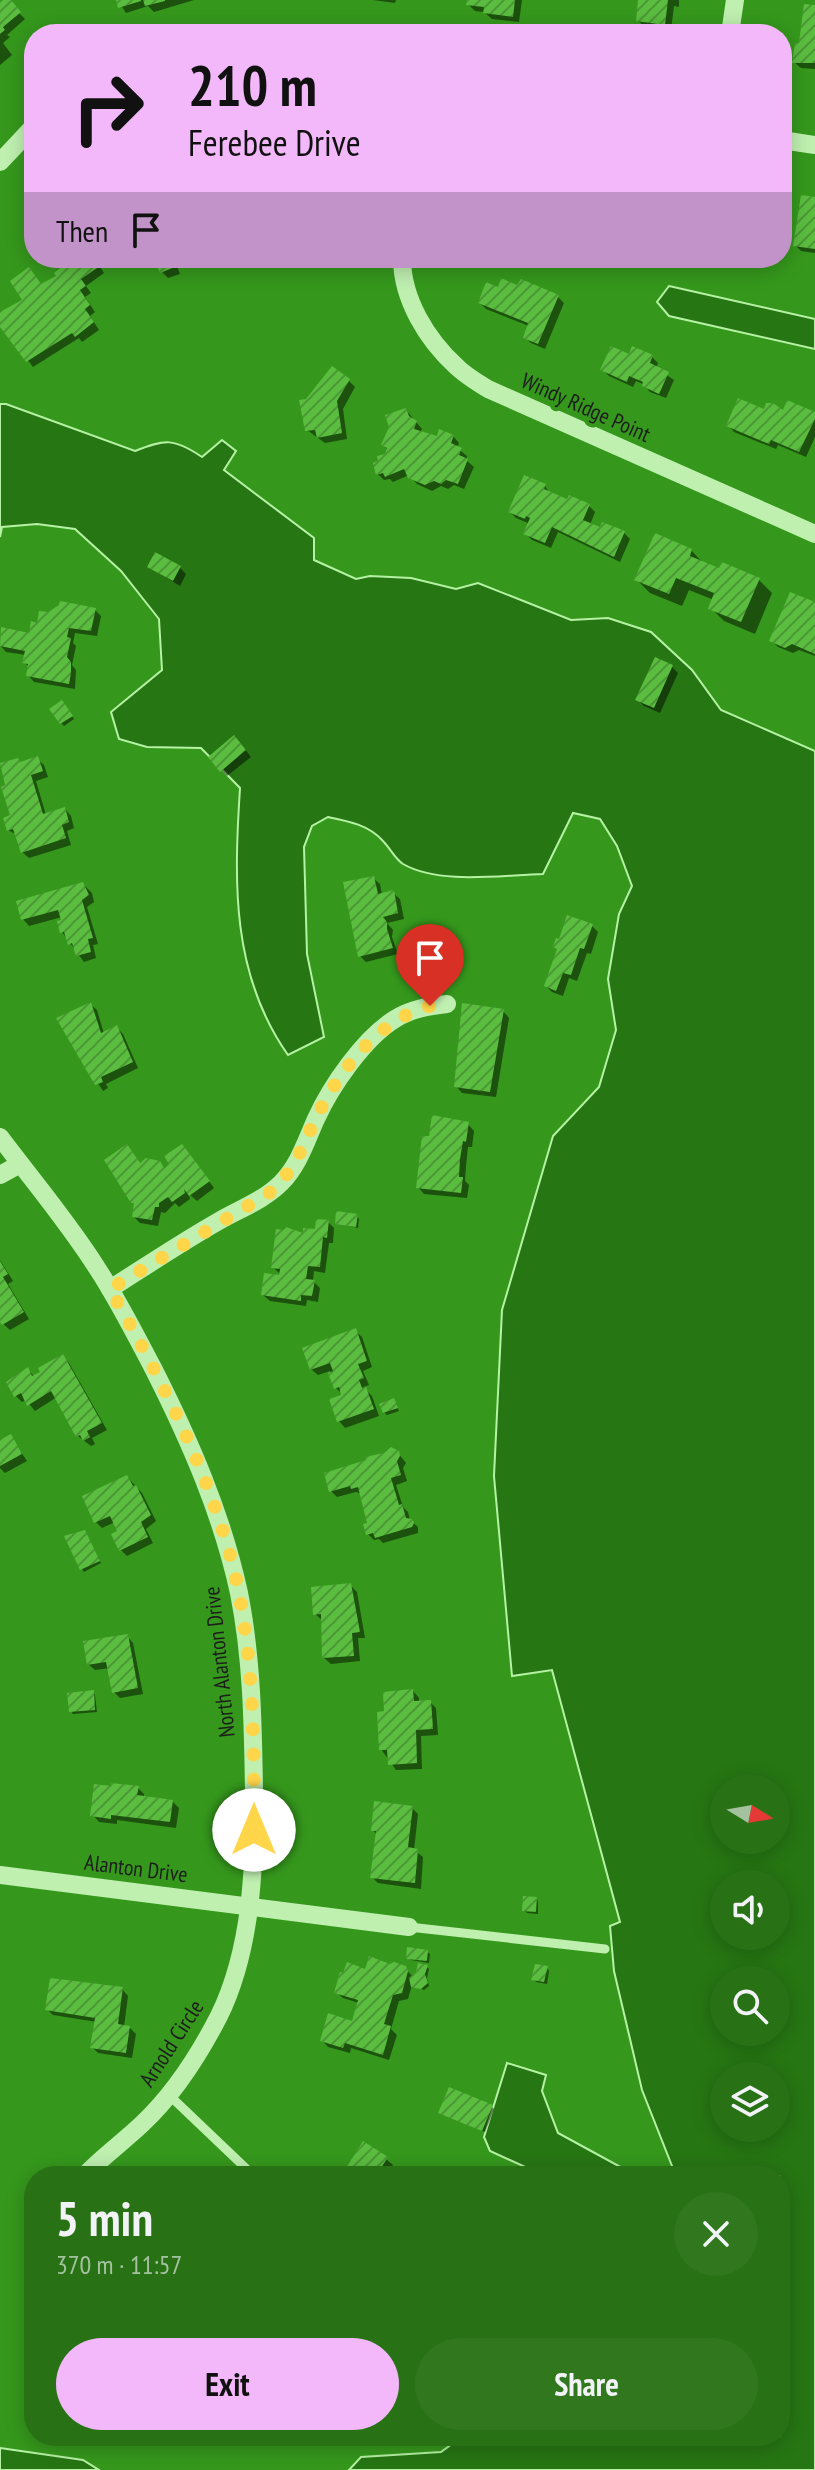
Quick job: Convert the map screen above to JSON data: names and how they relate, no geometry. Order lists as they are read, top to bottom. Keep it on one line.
{"streets":{"street":["Windy Ridge Point","North Alanton Drive","Alanton Drive","Arnold Circle"]},"crossings":[["North Alanton Drive","Alanton Drive"],["North Alanton Drive","Arnold Circle"],["Alanton Drive","Arnold Circle"]],"north":"right","page":{"turn":["210 m","Ferebee Drive"],"then":"Then","heading":["5 min","370 m · 11:57"],"buttons":["Exit","Share"]}}
